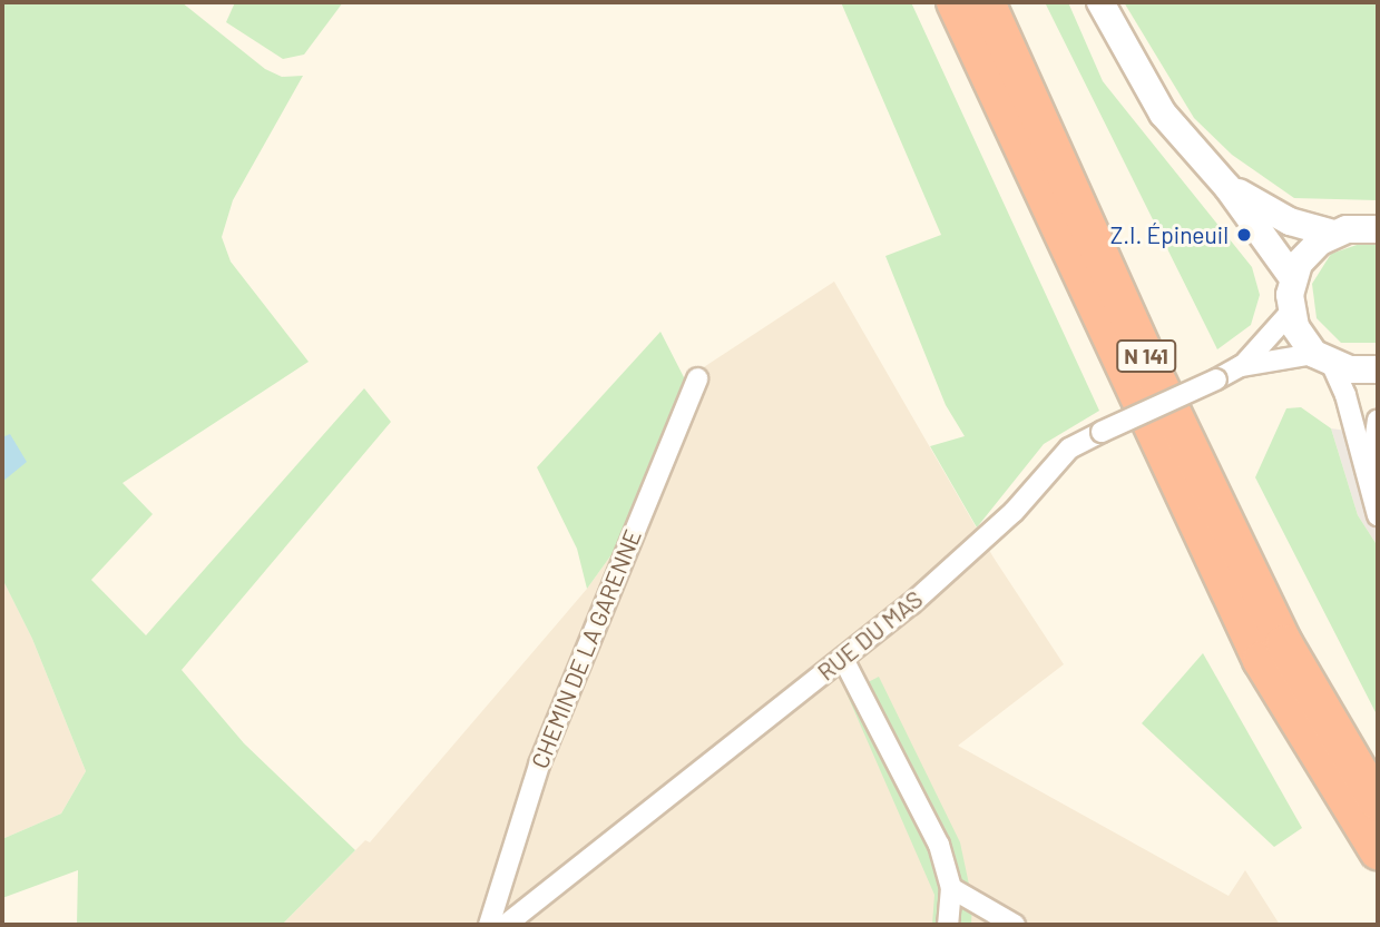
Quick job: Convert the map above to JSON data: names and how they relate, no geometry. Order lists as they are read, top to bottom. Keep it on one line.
{"streets":{"highway":["N 141"],"street":["RUE DU MAS","CHEMIN DE LA GARENNE"]},"places":["Z.I. Épineuil"]}
